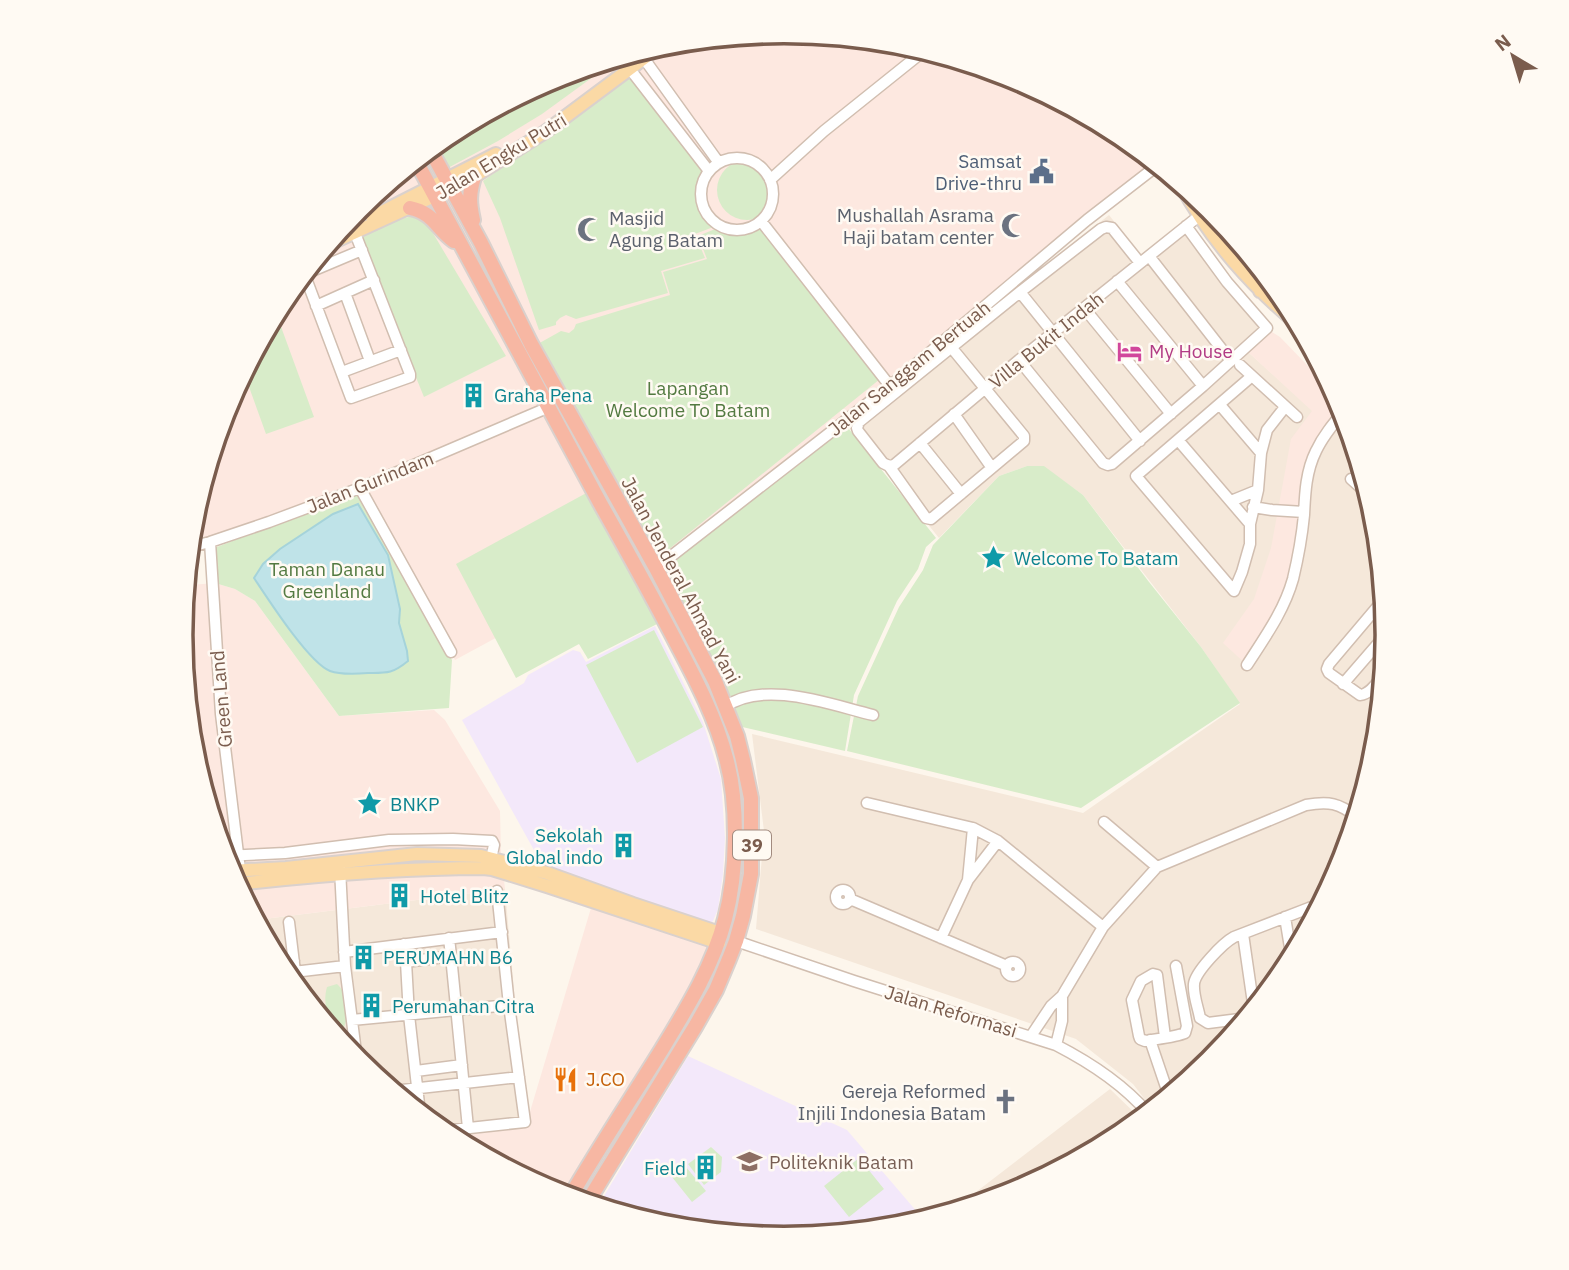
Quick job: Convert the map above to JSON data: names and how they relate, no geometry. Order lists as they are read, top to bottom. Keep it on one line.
{"streets":{"highway":["Jalan Jenderal Ahmad Yani","39"],"main road":["Jalan Engku Putri"],"street":["Villa Bukit Indah","Jalan Sanggam Bertuah","Jalan Gurindam","Green Land","Jalan Reformasi"]},"crossings":[["Jalan Engku Putri","Jalan Jenderal Ahmad Yani"],["Jalan Engku Putri","39"],["Jalan Sanggam Bertuah","Jalan Jenderal Ahmad Yani"],["Jalan Gurindam","Jalan Jenderal Ahmad Yani"],["Jalan Gurindam","Green Land"],["Jalan Jenderal Ahmad Yani","39"],["Jalan Jenderal Ahmad Yani","Jalan Reformasi"]],"parks":["Lapangan Welcome To Batam","Taman Danau Greenland"],"places":{"public building":["Samsat Drive-thru"],"mosque":["Mushallah Asrama Haji batam center","Masjid Agung Batam"],"hotel":["My House"],"building":["Graha Pena","Sekolah Global indo","Hotel Blitz","PERUMAHN B6","Perumahan Citra","Field"],"place":["Welcome To Batam","BNKP"],"restaurant":["J.CO"],"church":["Gereja Reformed Injili Indonesia Batam"],"school or university":["Politeknik Batam"]},"north":"top left"}
